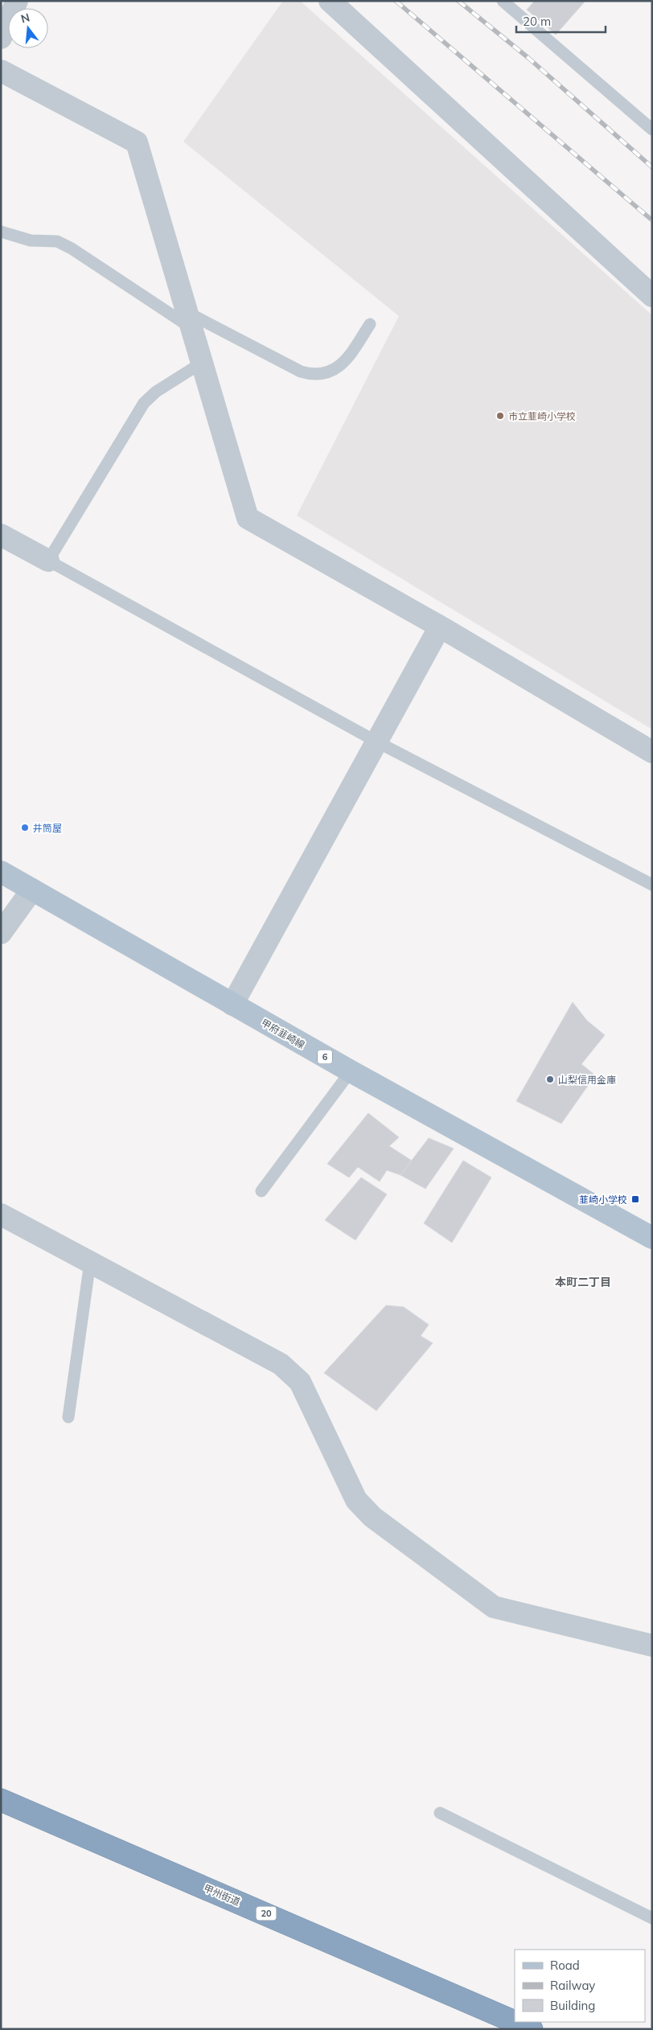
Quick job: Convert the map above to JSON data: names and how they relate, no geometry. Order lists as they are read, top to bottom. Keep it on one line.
{"streets":{"highway":["甲州街道","20"],"main road":["甲府韮崎線","6"]},"districts":["本町二丁目"],"places":{"other":["市立韮崎小学校","井筒屋","山梨信用金庫"],"transit":["韮崎小学校"]},"legend":["Road","Railway","Building"],"scale_bar":"20 m","north":"top"}
